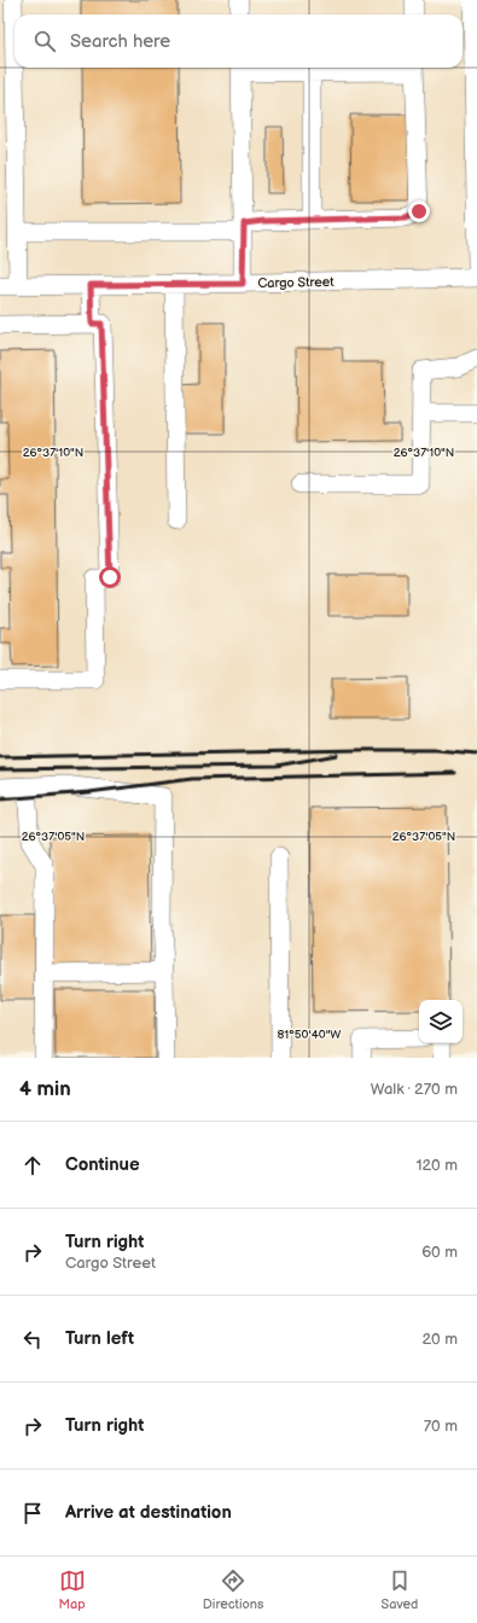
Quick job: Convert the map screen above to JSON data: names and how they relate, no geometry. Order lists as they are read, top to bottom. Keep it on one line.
{"streets":{"street":["Cargo Street"]},"page":{"search":"Search here","heading":["4 min","Walk · 270 m"],"list":[["Continue","120 m"],["Turn right","Cargo Street","60 m"],["Turn left","20 m"],["Turn right","70 m"],"Arrive at destination"],"nav":["Map","Directions","Saved"]},"coordinates":["26°37'10\"N","26°37'05\"N","81°50'40\"W"]}
